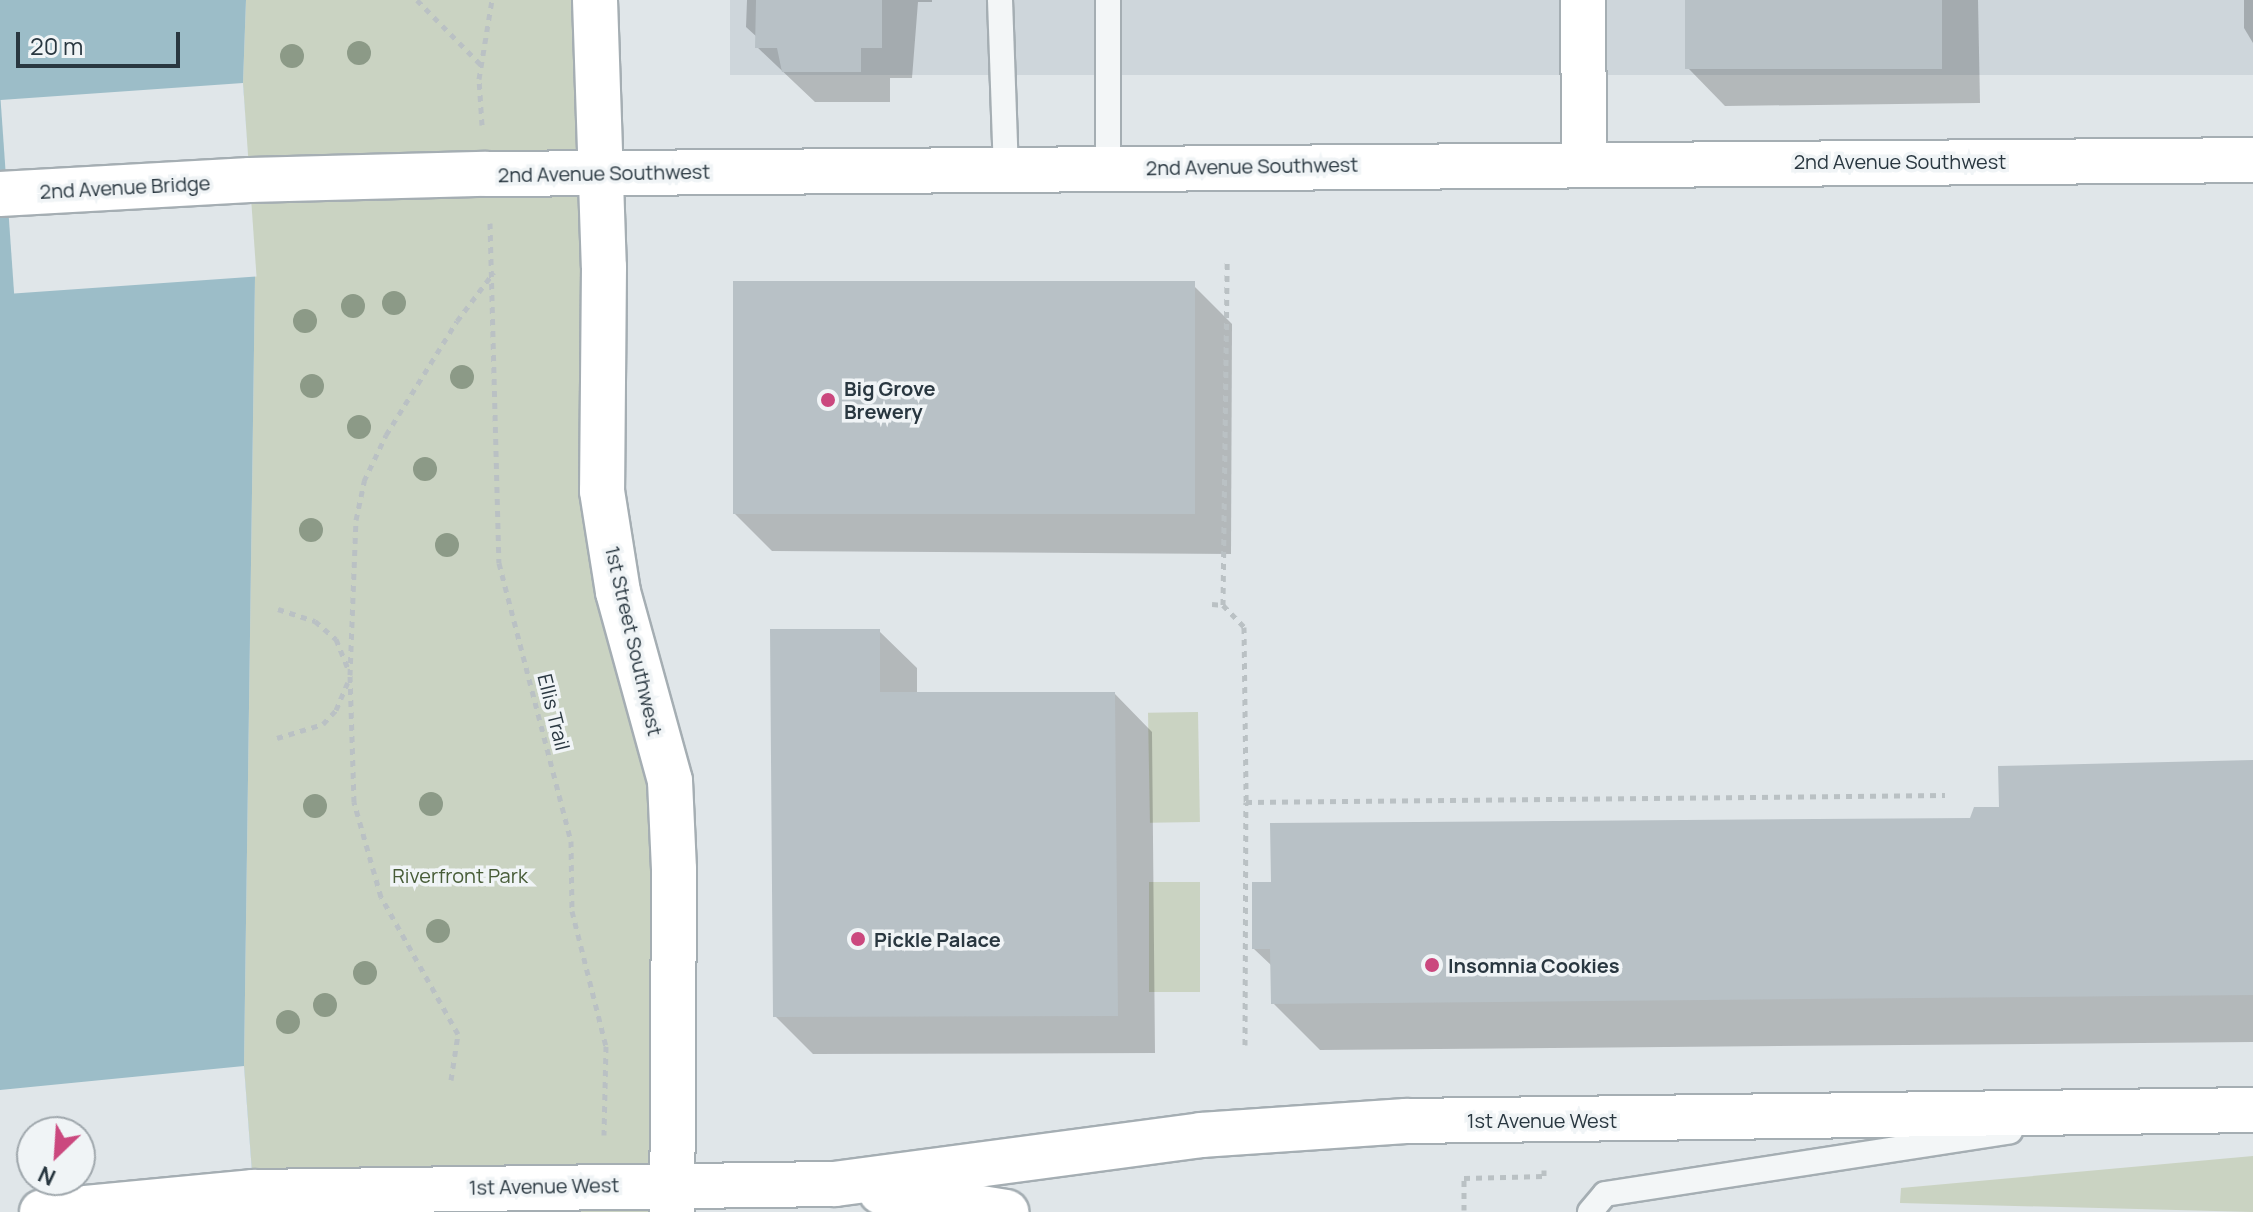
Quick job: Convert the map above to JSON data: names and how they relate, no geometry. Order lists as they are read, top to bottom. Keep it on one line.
{"streets":{"main road":["2nd Avenue Southwest","2nd Avenue Bridge","1st Street Southwest","1st Avenue West"],"path":["Ellis Trail"]},"crossings":[["2nd Avenue Southwest","2nd Avenue Bridge"],["2nd Avenue Southwest","1st Street Southwest"],["1st Street Southwest","1st Avenue West"],["Ellis Trail","1st Avenue West"]],"parks":["Riverfront Park"],"places":["Big Grove Brewery","Pickle Palace","Insomnia Cookies"],"scale_bar":"20 m","north":"bottom left"}
